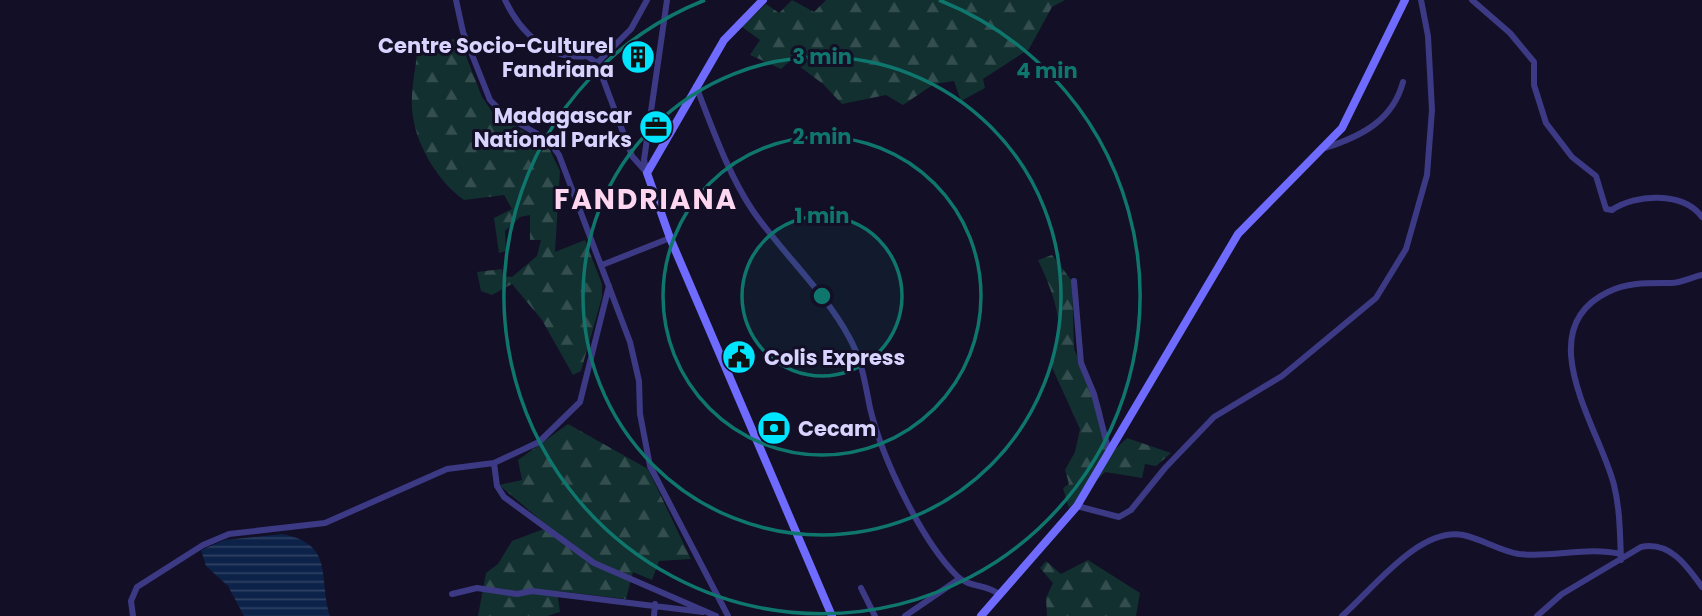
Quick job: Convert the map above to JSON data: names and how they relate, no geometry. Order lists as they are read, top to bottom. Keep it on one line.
{"districts":["FANDRIANA"],"places":{"building":["Centre Socio-Culturel Fandriana"],"office":["Madagascar National Parks"],"public building":["Colis Express"],"bank":["Cecam"]},"rings":["3 min","4 min","2 min","1 min"]}
